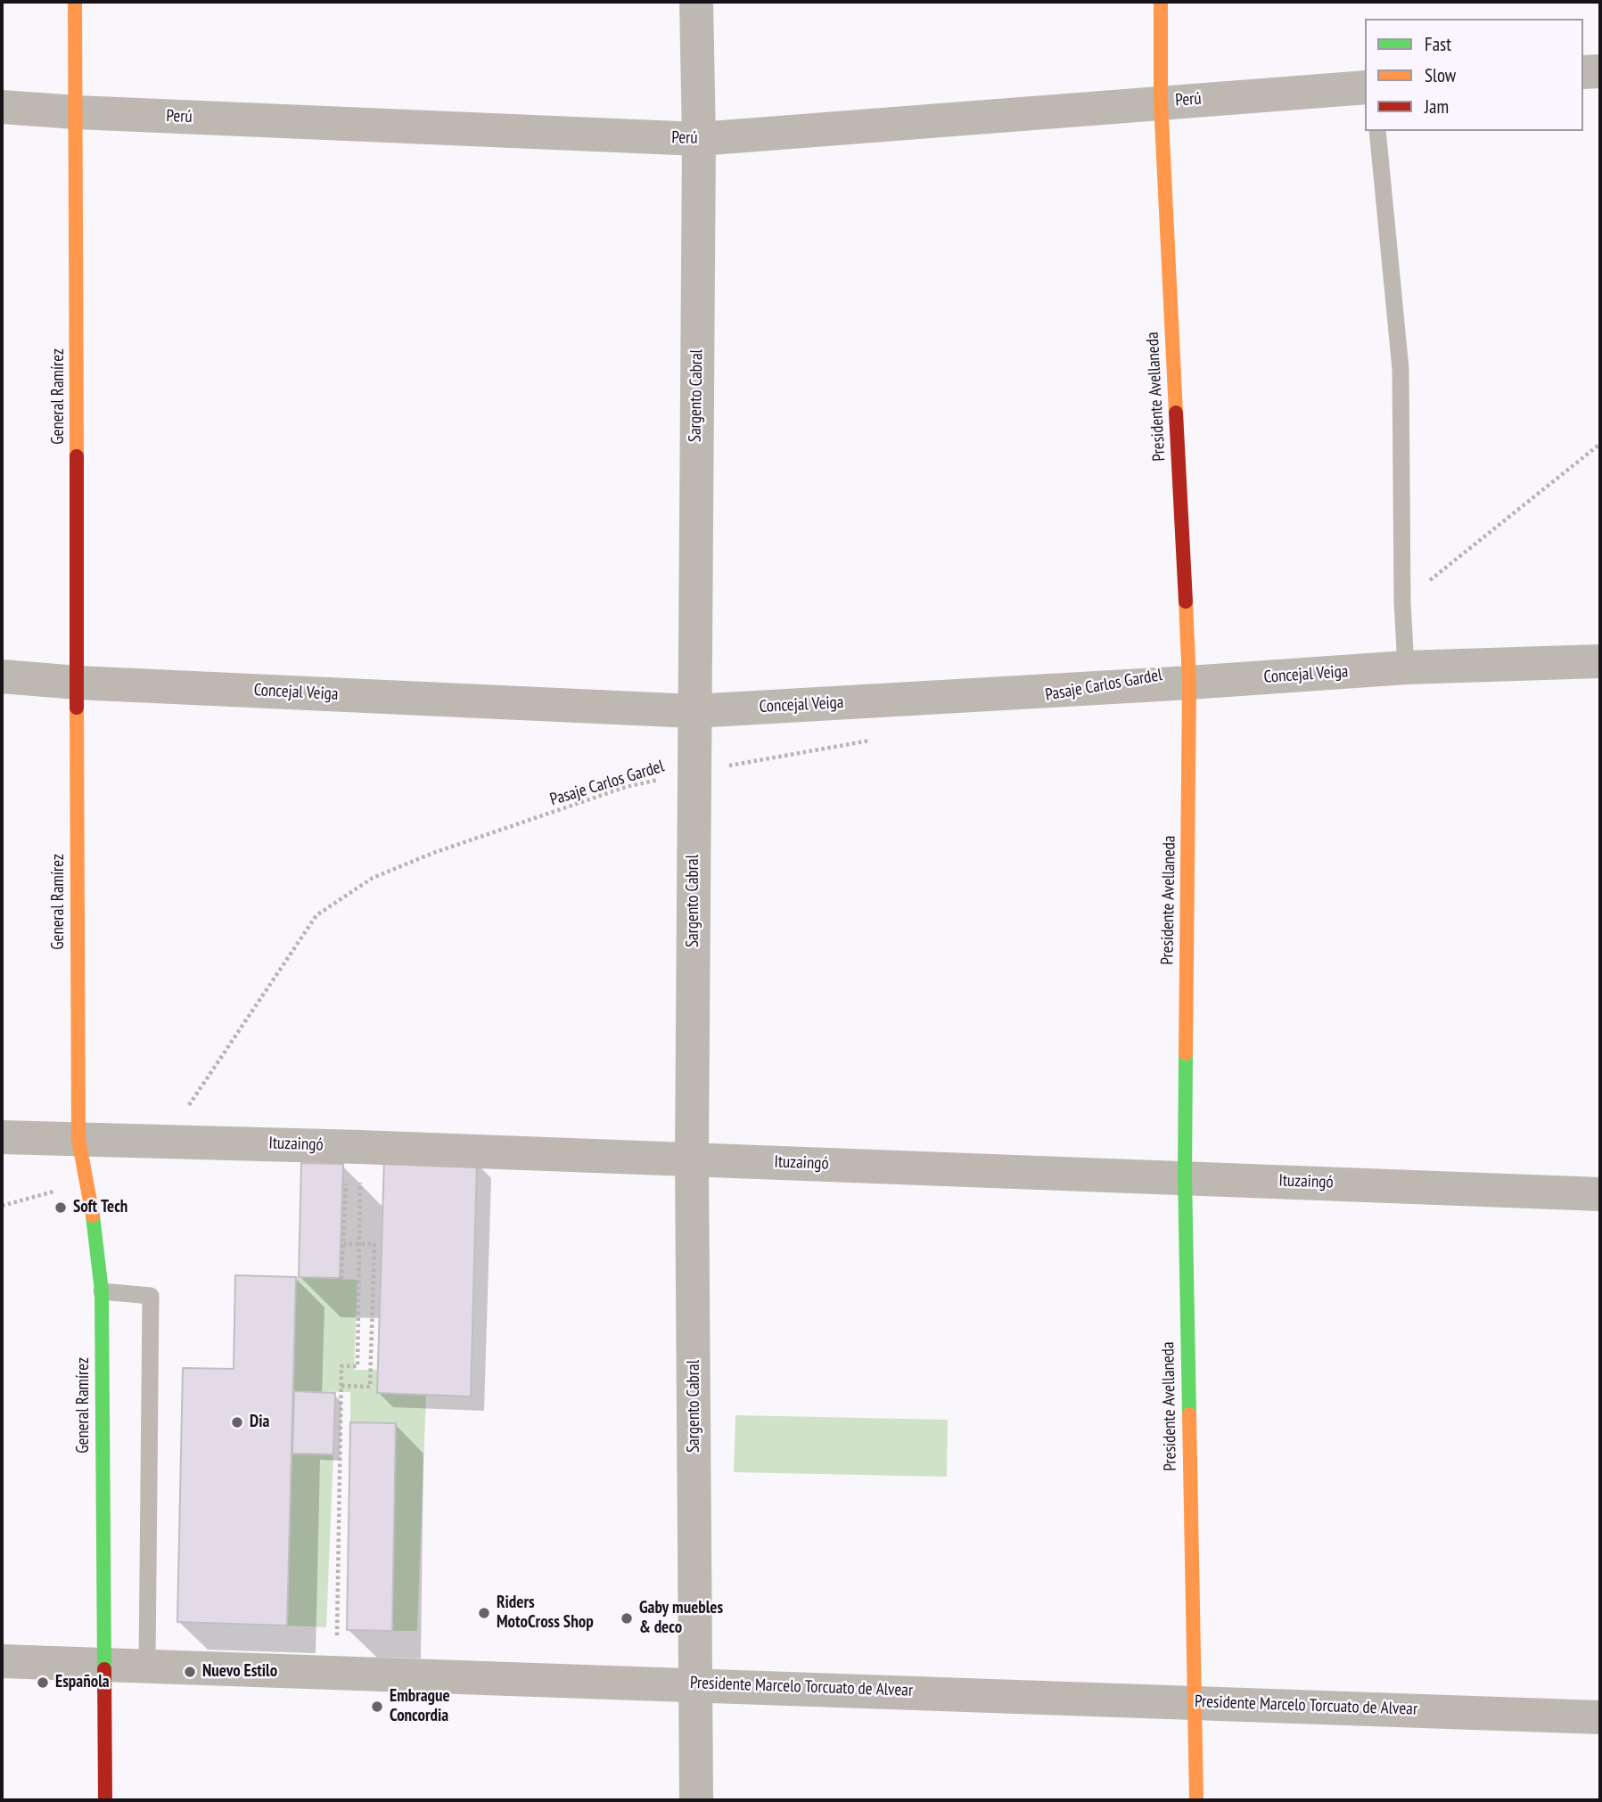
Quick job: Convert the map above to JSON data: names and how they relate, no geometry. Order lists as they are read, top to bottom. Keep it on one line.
{"streets":{"street":["Perú","Sargento Cabral","General Ramírez","Presidente Avellaneda","Concejal Veiga","Ituzaingó","Presidente Marcelo Torcuato de Alvear"],"path":["Pasaje Carlos Gardel"]},"crossings":[["Perú","Sargento Cabral"],["Perú","General Ramírez"],["Perú","Presidente Avellaneda"],["Sargento Cabral","Concejal Veiga"],["Sargento Cabral","Pasaje Carlos Gardel"],["Sargento Cabral","Ituzaingó"],["Sargento Cabral","Presidente Marcelo Torcuato de Alvear"],["General Ramírez","Concejal Veiga"],["General Ramírez","Ituzaingó"],["General Ramírez","Presidente Marcelo Torcuato de Alvear"],["Presidente Avellaneda","Concejal Veiga"],["Presidente Avellaneda","Ituzaingó"],["Presidente Avellaneda","Presidente Marcelo Torcuato de Alvear"],["Pasaje Carlos Gardel","Ituzaingó"]],"places":["Soft Tech","Dia","Riders MotoCross Shop","Gaby muebles & deco","Nuevo Estilo","Española","Embrague Concordia"],"legend":["Fast","Slow","Jam"]}
